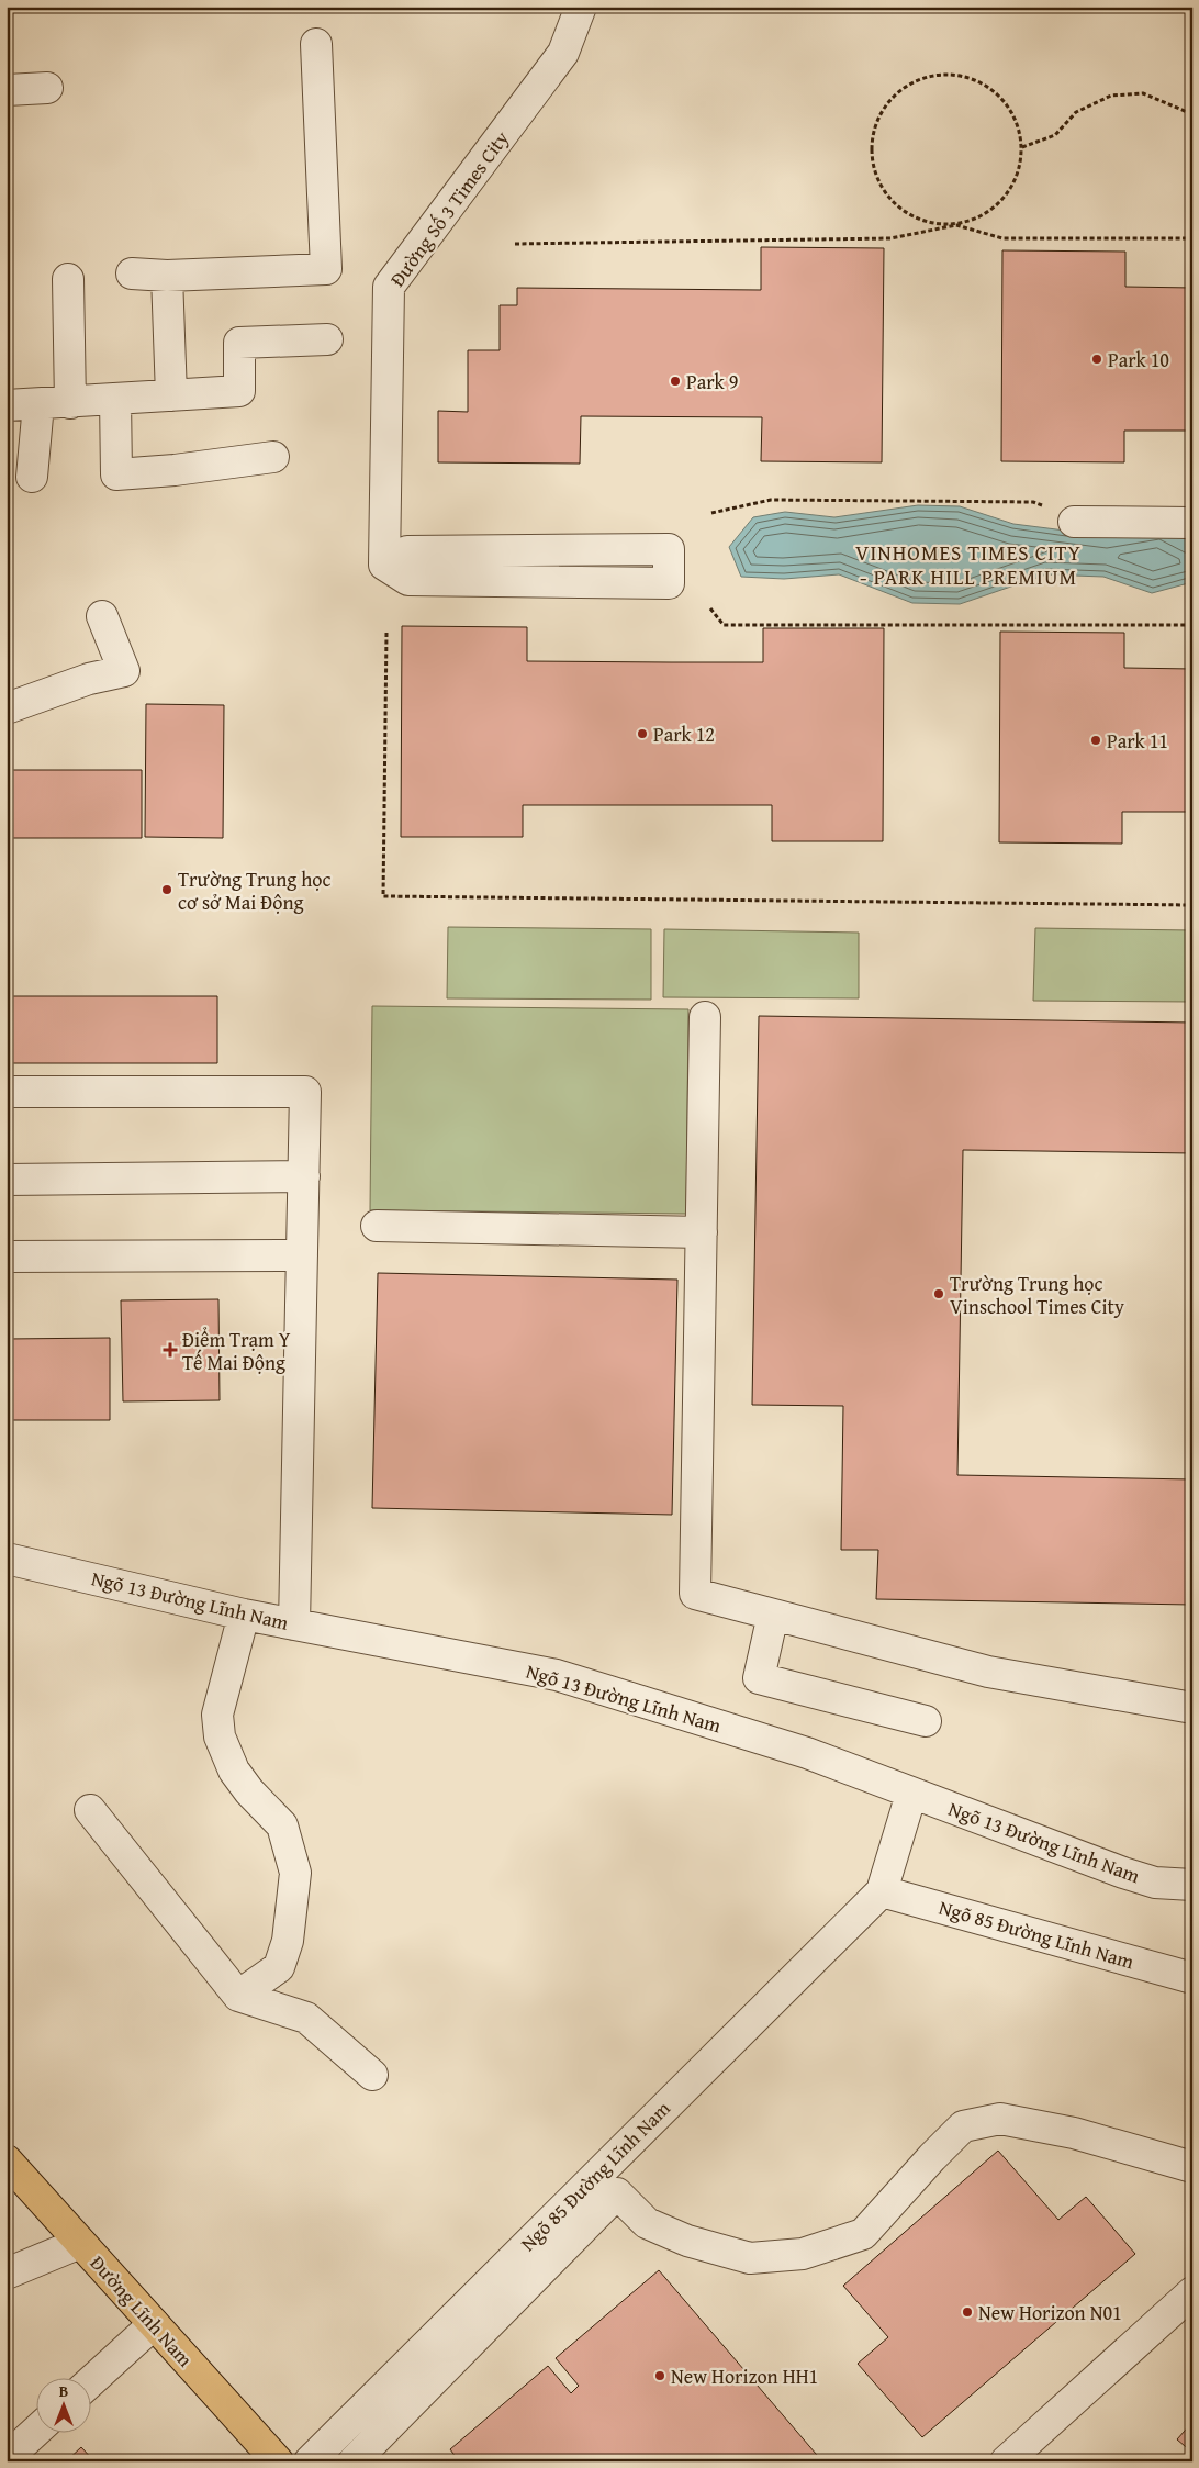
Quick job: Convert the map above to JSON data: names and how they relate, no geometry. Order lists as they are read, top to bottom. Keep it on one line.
{"streets":{"main road":["Đường Lĩnh Nam"],"street":["Đường Số 3 Times City","Ngõ 13 Đường Lĩnh Nam","Ngõ 85 Đường Lĩnh Nam"]},"crossings":[["Ngõ 13 Đường Lĩnh Nam","Ngõ 85 Đường Lĩnh Nam"]],"districts":["VINHOMES TIMES CITY - PARK HILL PREMIUM"],"places":{"other":["Park 10","Park 9","Park 12","Park 11","Trường Trung học cơ sở Mai Động","Trường Trung học Vinschool Times City","New Horizon N01","New Horizon HH1"],"health":["Điểm Trạm Y Tế Mai Động"]},"north":"top"}
